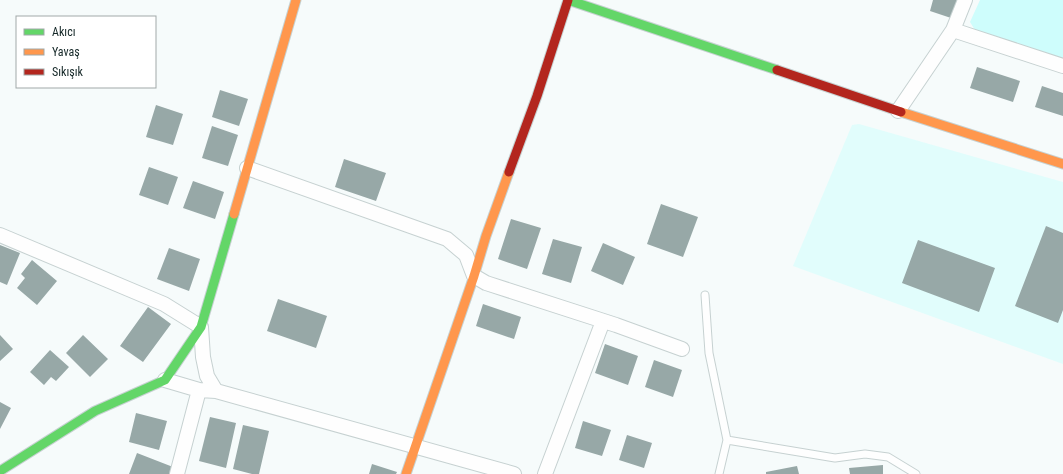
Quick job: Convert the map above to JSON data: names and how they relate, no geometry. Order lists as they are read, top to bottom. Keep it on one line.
{"legend":["Akıcı","Yavaş","Sıkışık"]}
